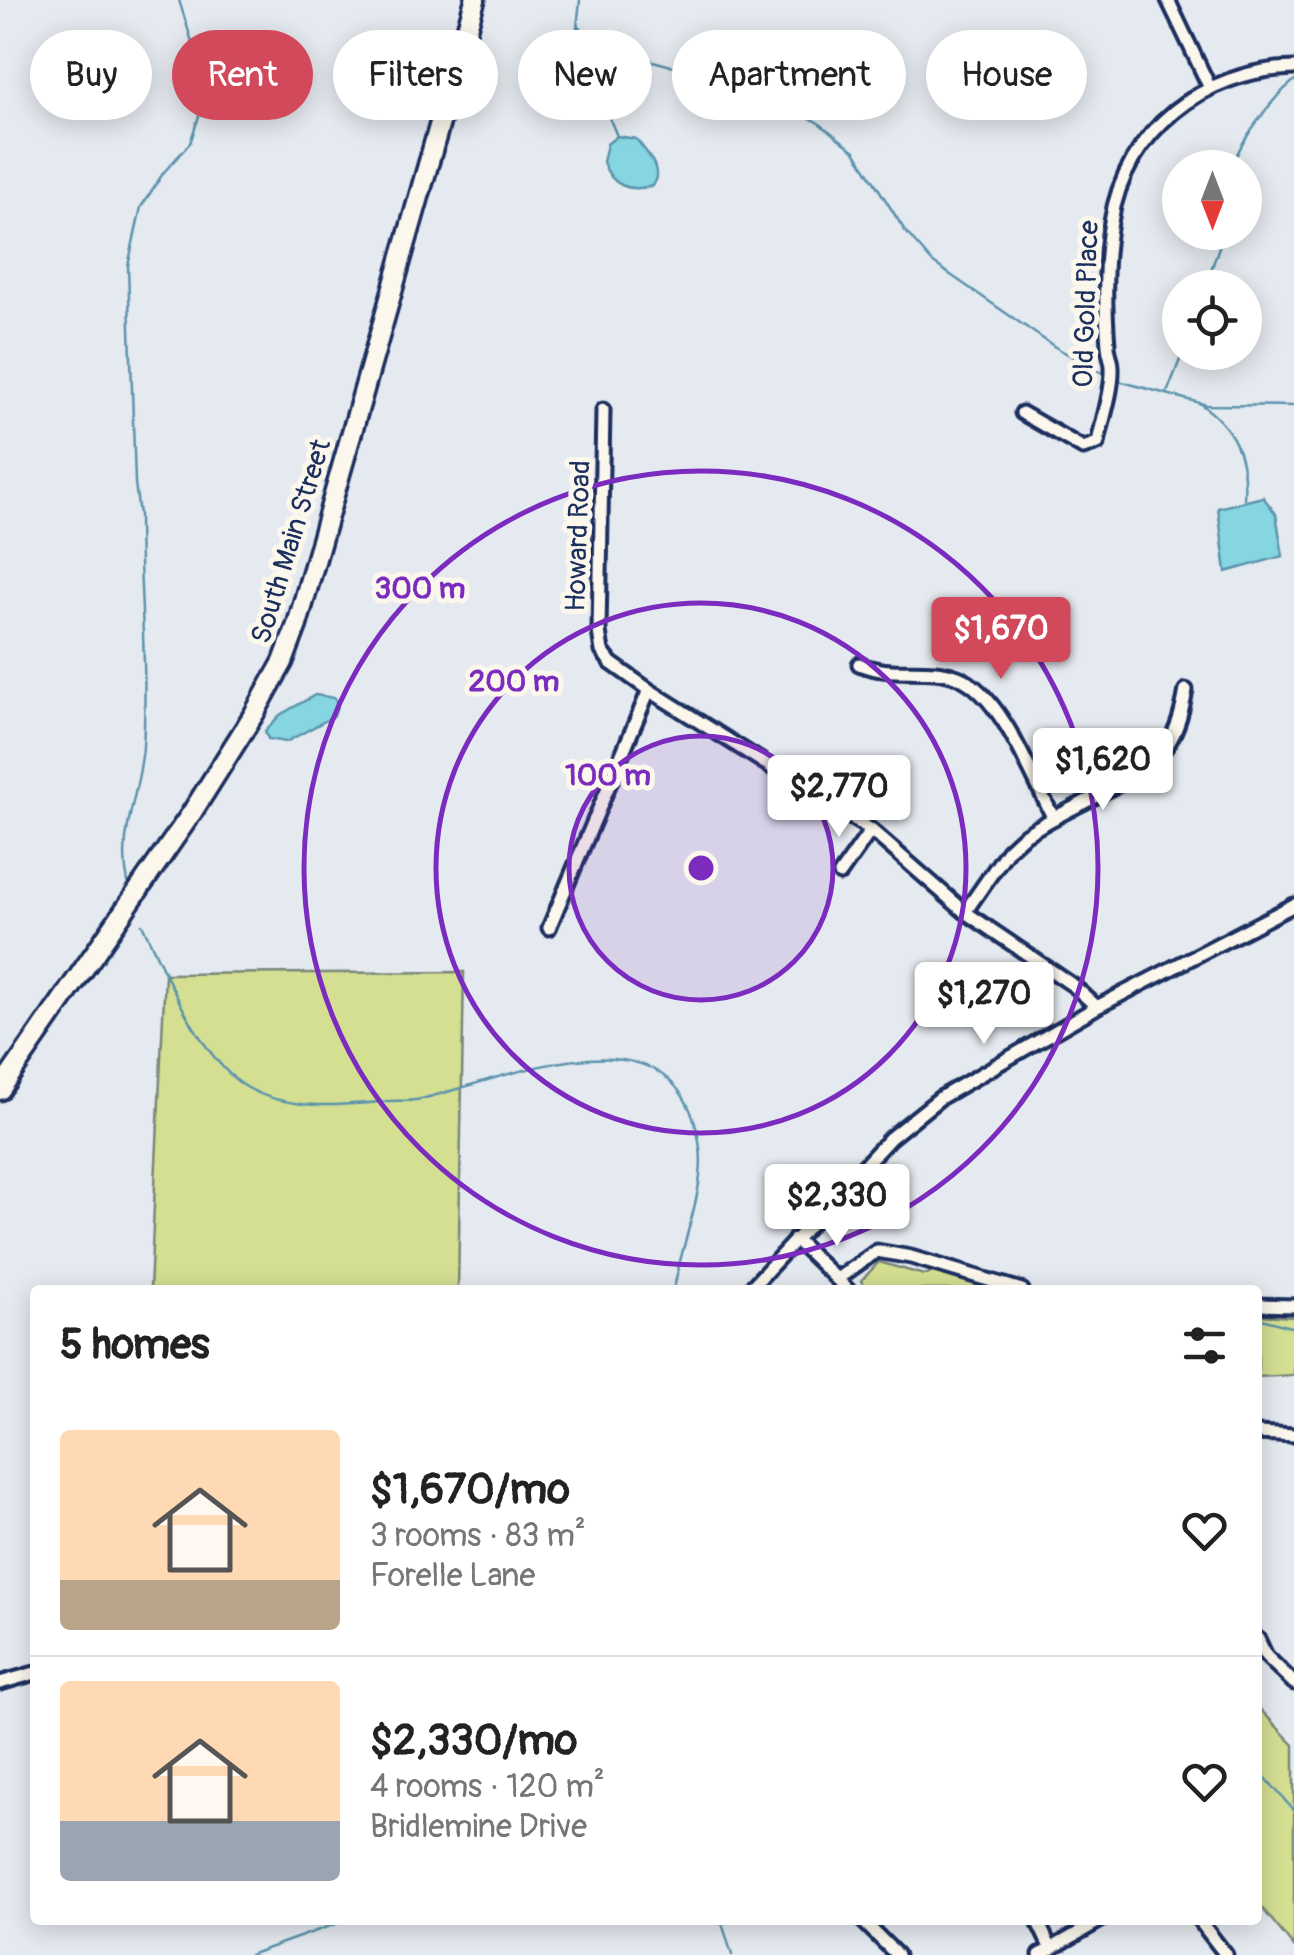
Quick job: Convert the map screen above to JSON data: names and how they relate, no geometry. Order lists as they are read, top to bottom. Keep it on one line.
{"streets":{"highway":["South Main Street"],"street":["Old Gold Place","Howard Road"]},"north":"bottom","page":{"chip":["Buy","Rent","Filters","New","Apartment","House"],"price":["$1,670","$1,620","$2,770","$1,270","$2,330"],"heading":"5 homes","list":[{"name":"$1,670/mo","note":"3 rooms · 83 m² · Forelle Lane"},{"name":"$2,330/mo","note":"4 rooms · 120 m² · Bridlemine Drive"}]},"rings":["300 m","200 m","100 m"]}
